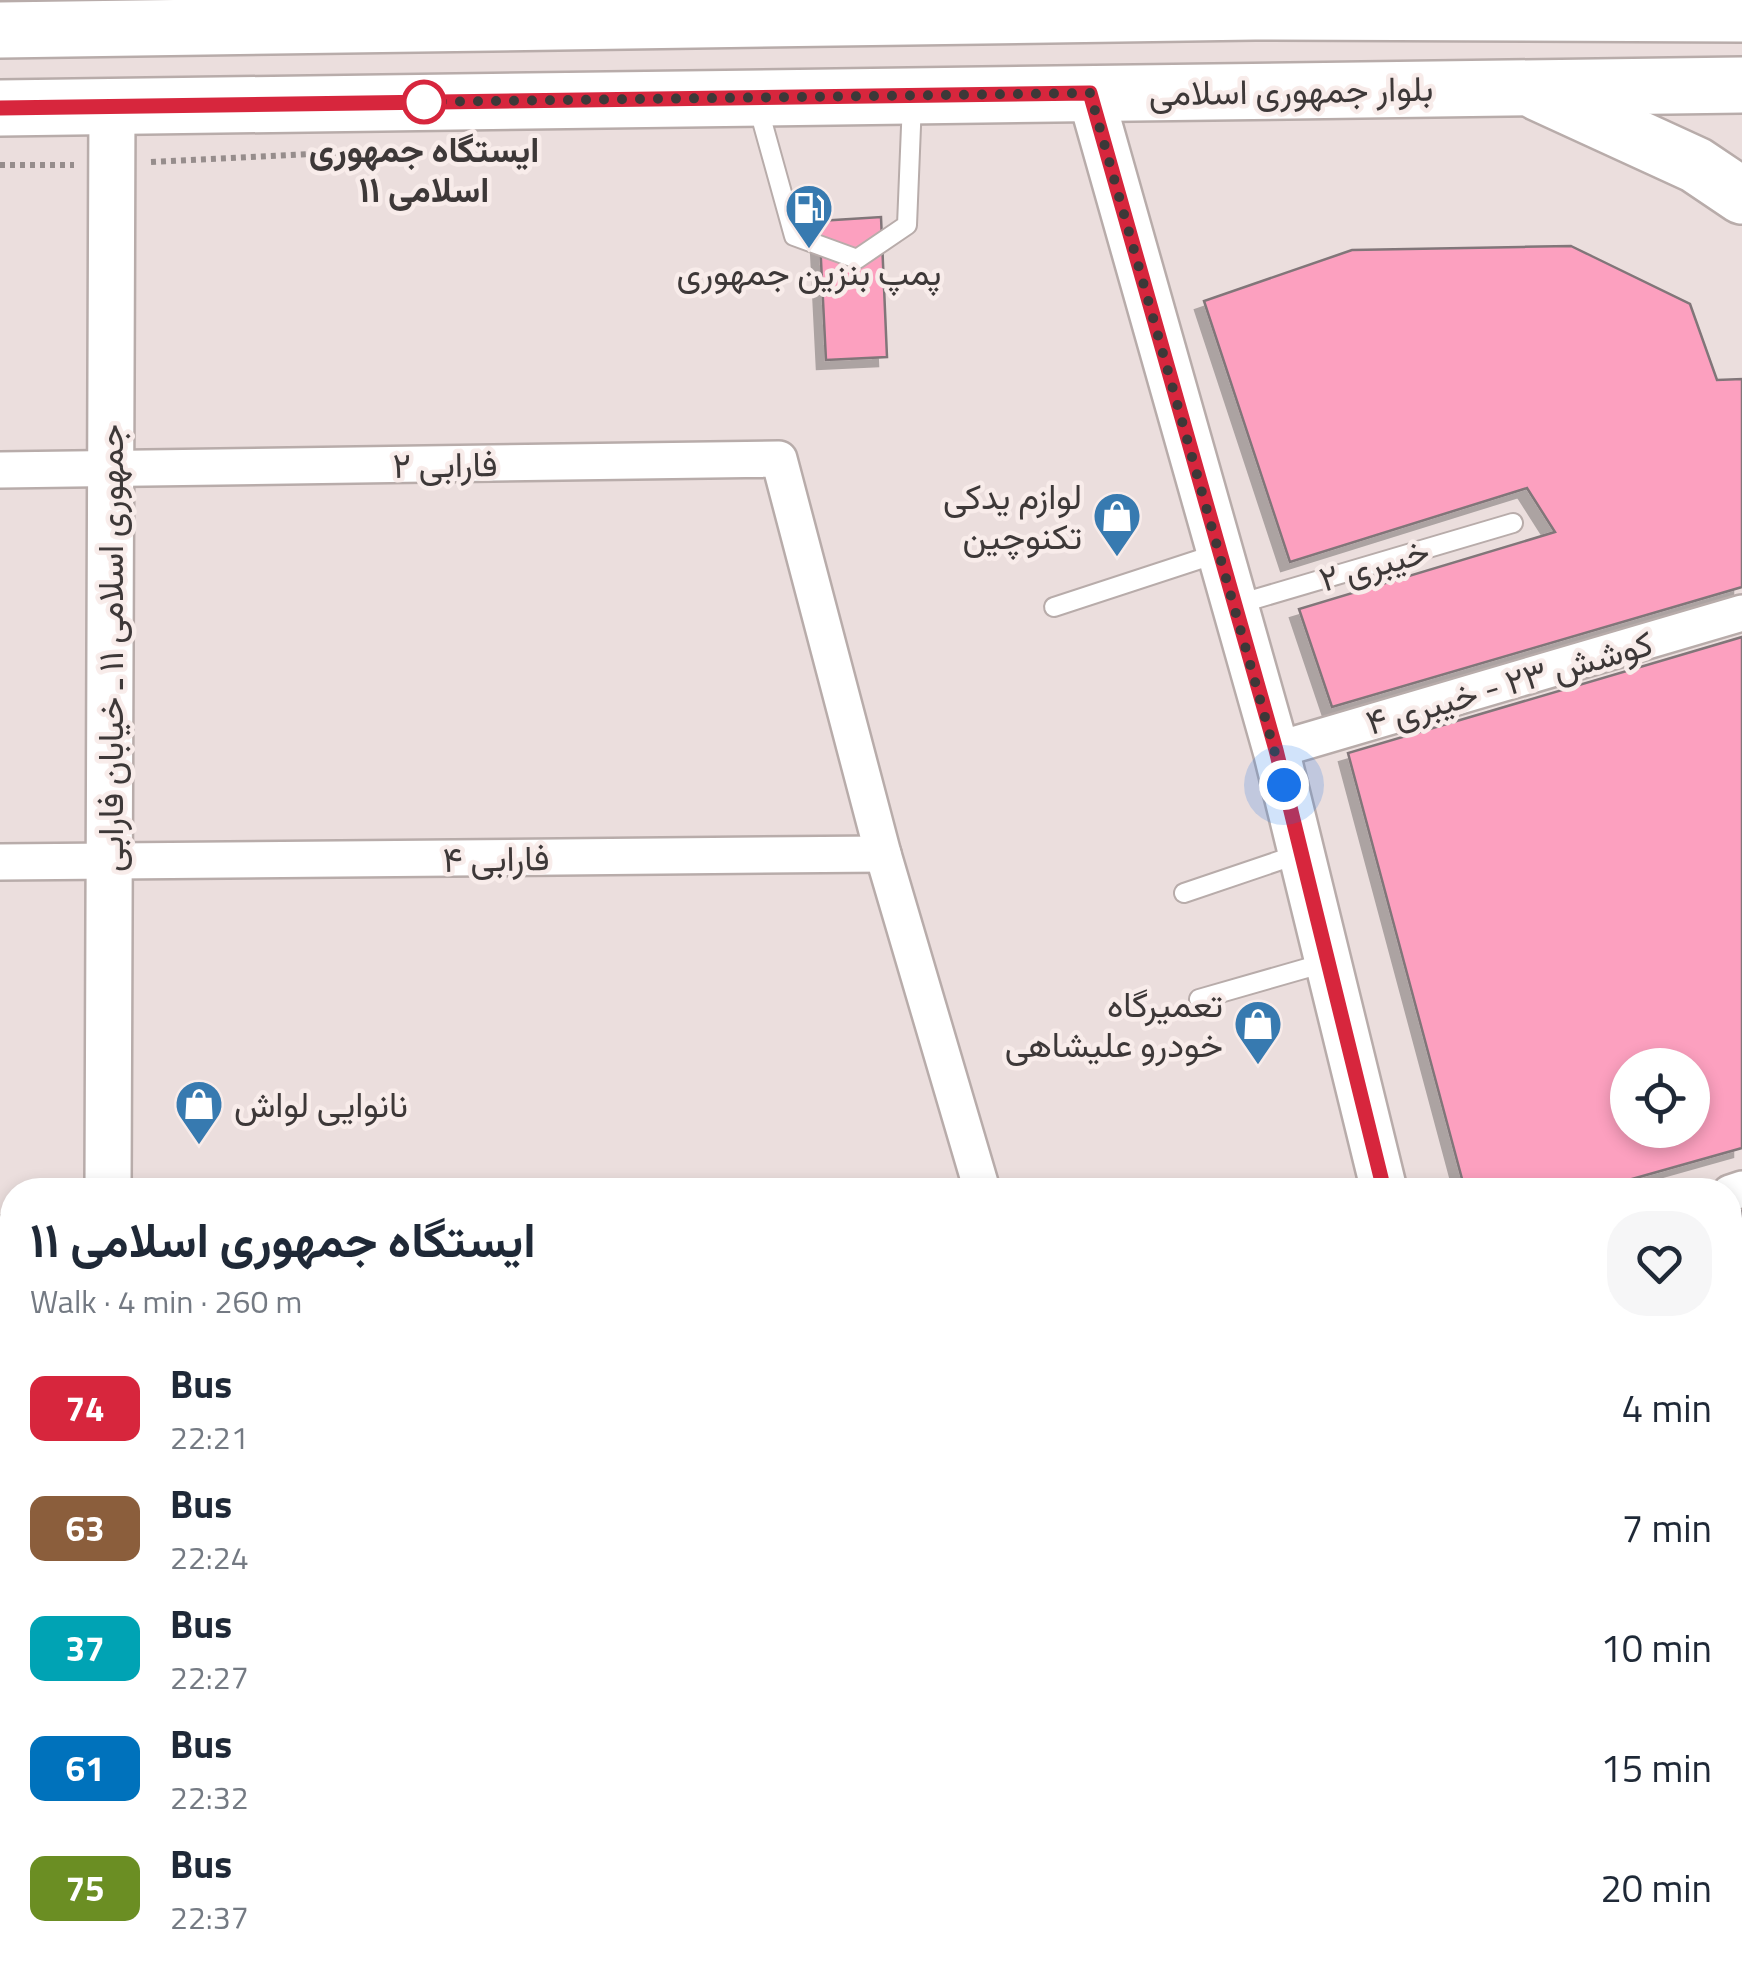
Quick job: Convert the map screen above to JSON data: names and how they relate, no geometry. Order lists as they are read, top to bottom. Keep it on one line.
{"streets":{"main road":["بلوار جمهوری اسلامی"],"street":["فارابی ۲","جمهوری اسلامی ۱۱ ـ خیابان فارابی","کوشش ۲۳ - خیبری ۴","فارابی ۴"],"lane":["خیبری ۲"]},"crossings":[["بلوار جمهوری اسلامی","جمهوری اسلامی ۱۱ ـ خیابان فارابی"],["فارابی ۲","جمهوری اسلامی ۱۱ ـ خیابان فارابی"],["فارابی ۲","فارابی ۴"],["جمهوری اسلامی ۱۱ ـ خیابان فارابی","فارابی ۴"]],"places":{"other":["ایستگاه جمهوری اسلامی ۱۱"],"fuel station":["پمپ بنزین جمهوری"],"shop":["لوازم یدکی تکنوچین","تعمیرگاه خودرو علیشاهی","نانوایی لواش"]},"lines":["bus line 74"],"page":{"heading":["ایستگاه جمهوری اسلامی ۱۱","Walk · 4 min · 260 m"],"list":[{"mark":"74","name":"Bus","note":"22:21","value":"4 min"},{"mark":"63","name":"Bus","note":"22:24","value":"7 min"},{"mark":"37","name":"Bus","note":"22:27","value":"10 min"},{"mark":"61","name":"Bus","note":"22:32","value":"15 min"},{"mark":"75","name":"Bus","note":"22:37","value":"20 min"}]}}
